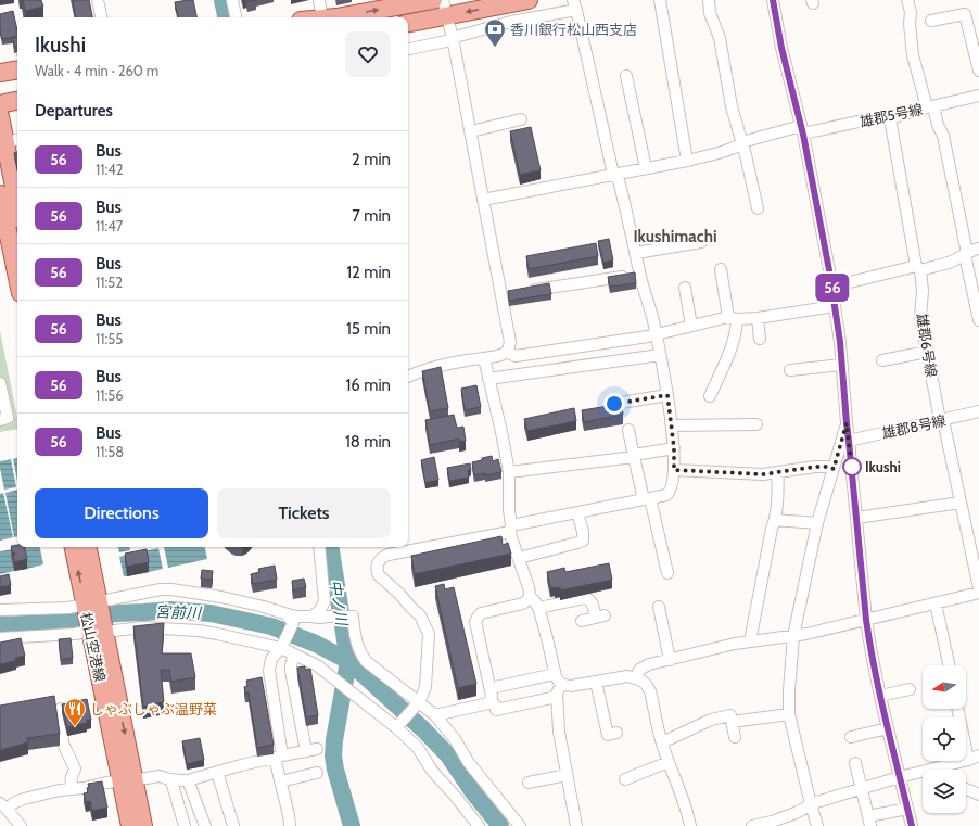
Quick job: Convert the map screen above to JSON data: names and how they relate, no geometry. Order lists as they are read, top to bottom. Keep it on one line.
{"streets":{"main road":["松山空港線"],"street":["雄郡5号線","雄郡6号線","雄郡8号線"]},"crossings":[["雄郡5号線","雄郡6号線"],["雄郡6号線","雄郡8号線"]],"districts":["Ikushimachi"],"water":["中ノ川","宮前川"],"places":{"bank":["香川銀行松山西支店"],"other":["Ikushi"],"restaurant":["しゃぶしゃぶ温野菜"]},"lines":["bus line 56"],"north":"left","page":{"on_map":"56","heading":[["Ikushi","Walk · 4 min · 260 m"],"Departures"],"list":[{"mark":"56","name":"Bus","note":"11:42","value":"2 min"},{"mark":"56","name":"Bus","note":"11:47","value":"7 min"},{"mark":"56","name":"Bus","note":"11:52","value":"12 min"},{"mark":"56","name":"Bus","note":"11:55","value":"15 min"},{"mark":"56","name":"Bus","note":"11:56","value":"16 min"},{"mark":"56","name":"Bus","note":"11:58","value":"18 min"}],"buttons":["Directions","Tickets"]}}
